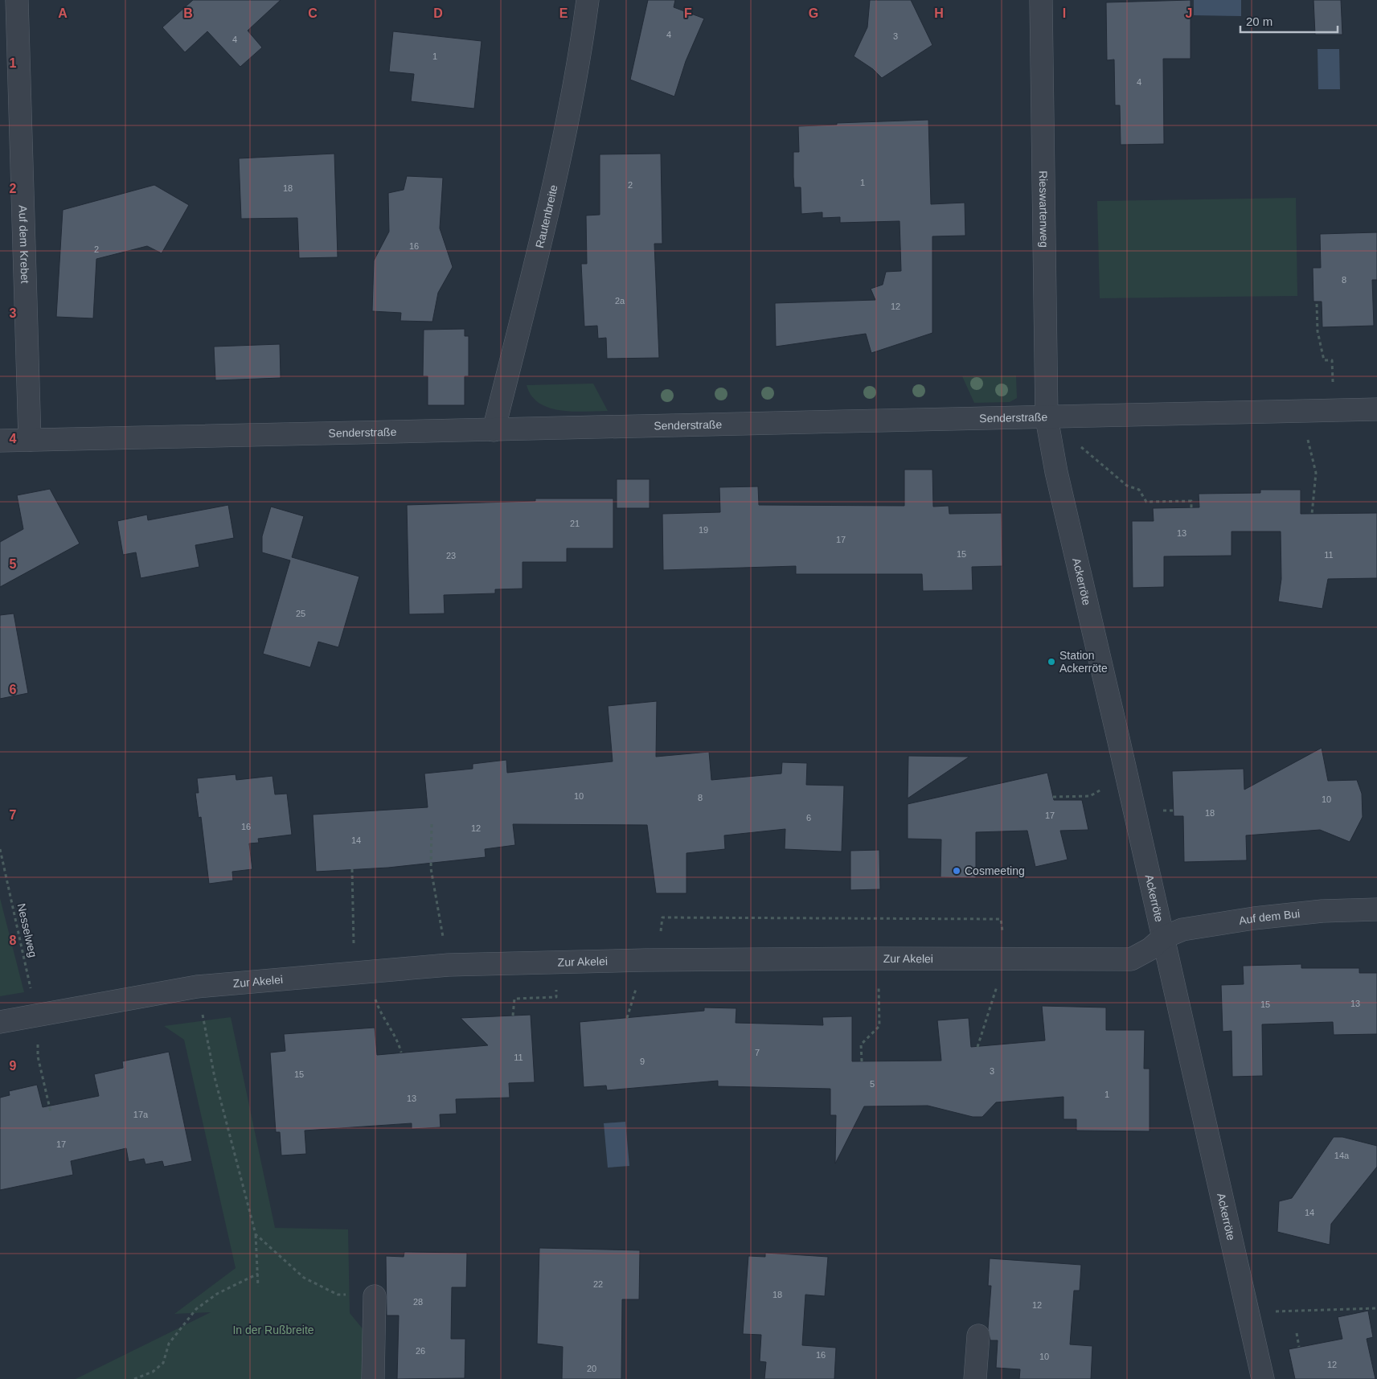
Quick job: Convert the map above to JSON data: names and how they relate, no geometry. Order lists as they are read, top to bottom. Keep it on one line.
{"streets":{"street":["Rieswartenweg","Rautenbreite","Auf dem Krebet","Senderstraße","Ackerröte","Auf dem Bui","Zur Akelei"],"path":["Nesselweg"]},"crossings":[["Rieswartenweg","Senderstraße"],["Rieswartenweg","Ackerröte"],["Rautenbreite","Senderstraße"],["Auf dem Krebet","Senderstraße"],["Senderstraße","Ackerröte"],["Ackerröte","Auf dem Bui"],["Ackerröte","Zur Akelei"],["Auf dem Bui","Zur Akelei"],["Nesselweg","Zur Akelei"]],"parks":["In der Rußbreite"],"places":["Station Ackerröte","Cosmeeting"],"house_numbers":["4","3","4","1","4","1","2","18","16","2","8","2a","12","21","19","13","17","15","11","23","25","10","8","10","18","17","6","16","12","14","13","15","7","11","9","3","15","5","1","13","17a","17","14a","14","22","18","28","12","26","16","10","12","20"],"scale_bar":"20 m","grid":{"columns":["A","B","C","D","E","F","G","H","I","J"],"rows":["1","2","3","4","5","6","7","8","9"]}}
